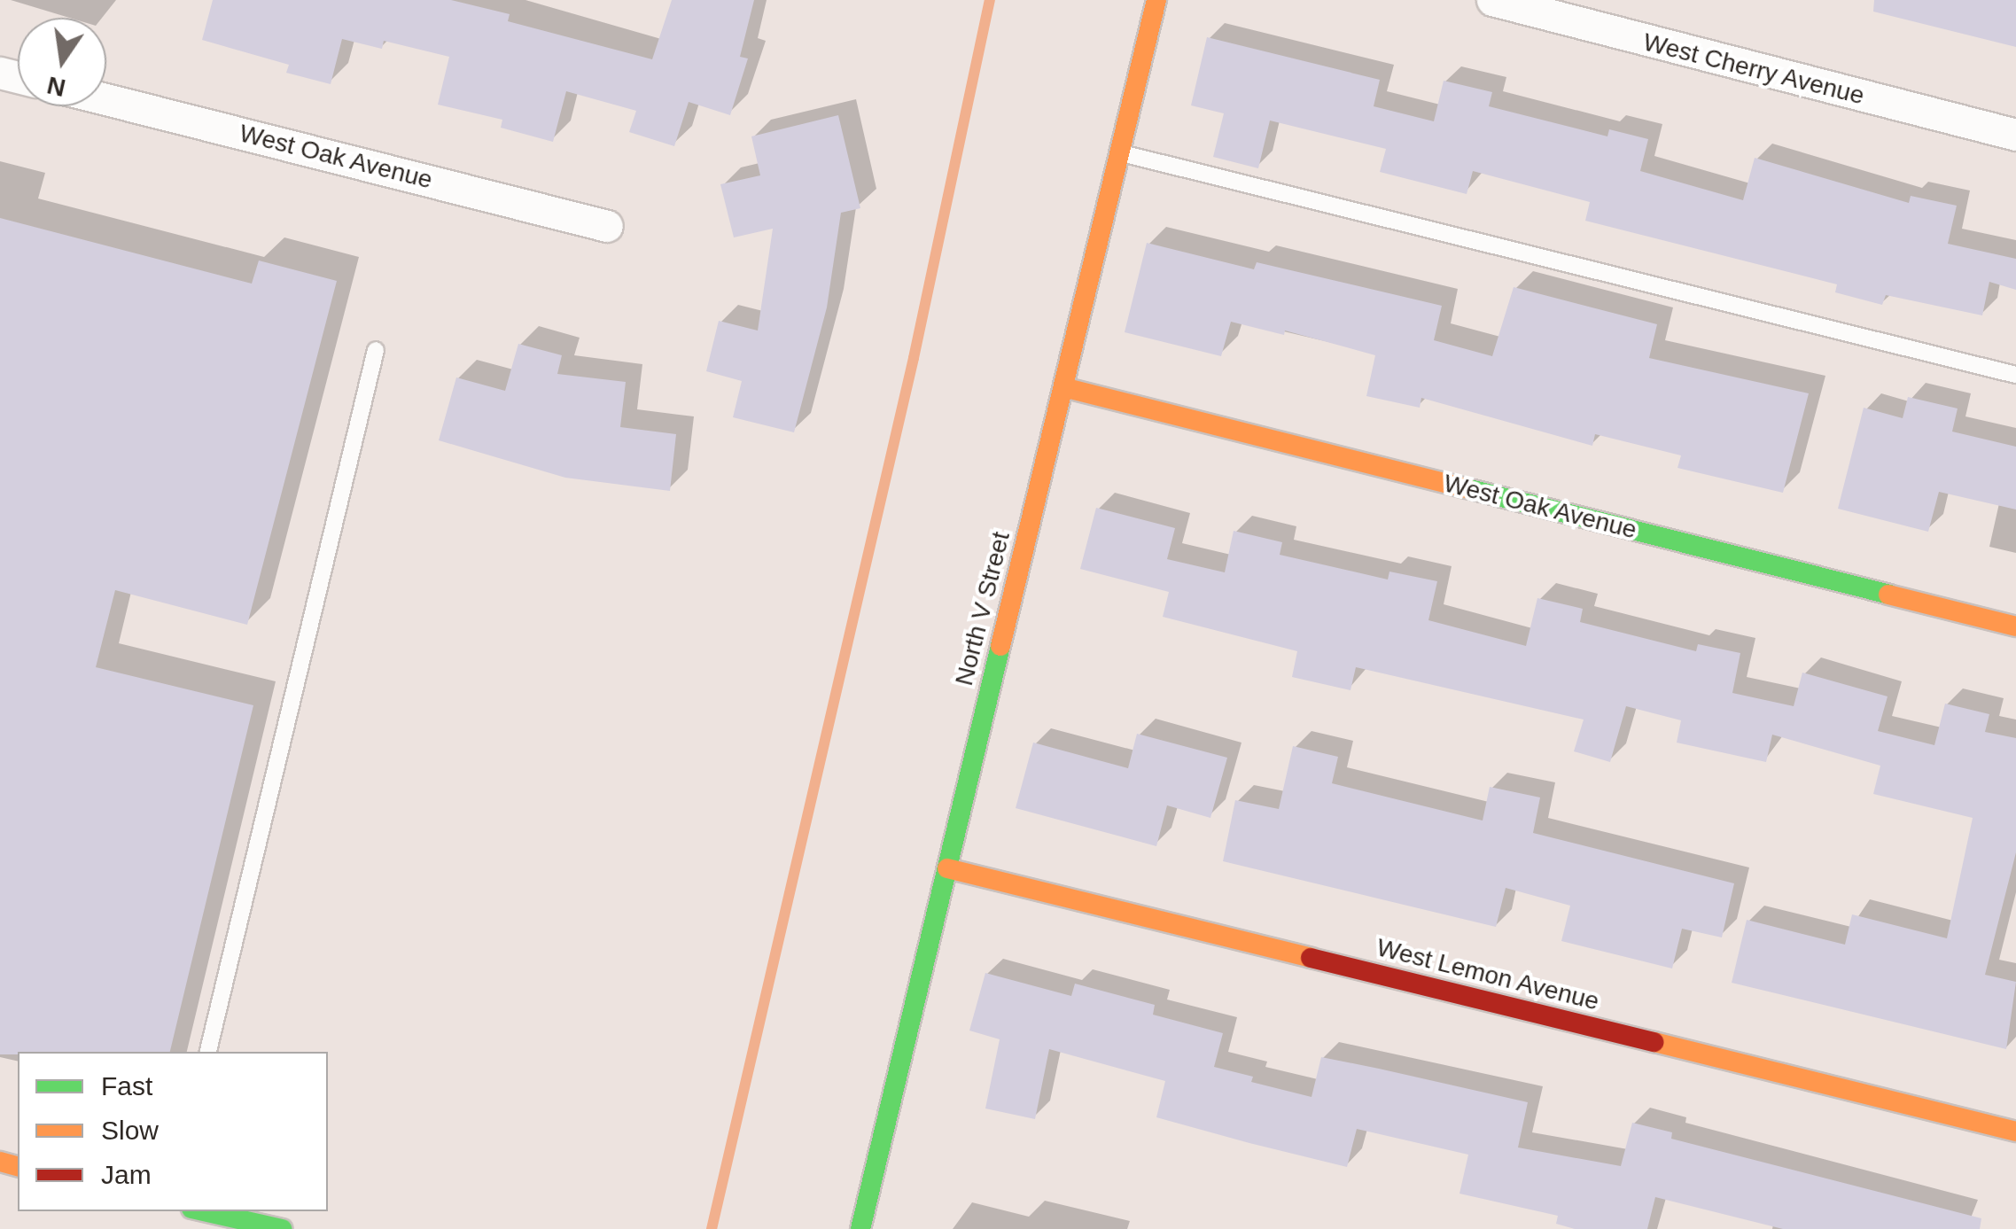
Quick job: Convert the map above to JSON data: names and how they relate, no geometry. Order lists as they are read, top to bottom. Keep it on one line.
{"streets":{"street":["West Cherry Avenue","West Oak Avenue","North V Street","West Lemon Avenue"]},"crossings":[["West Oak Avenue","North V Street"],["North V Street","West Lemon Avenue"]],"legend":["Fast","Slow","Jam"],"north":"bottom"}
